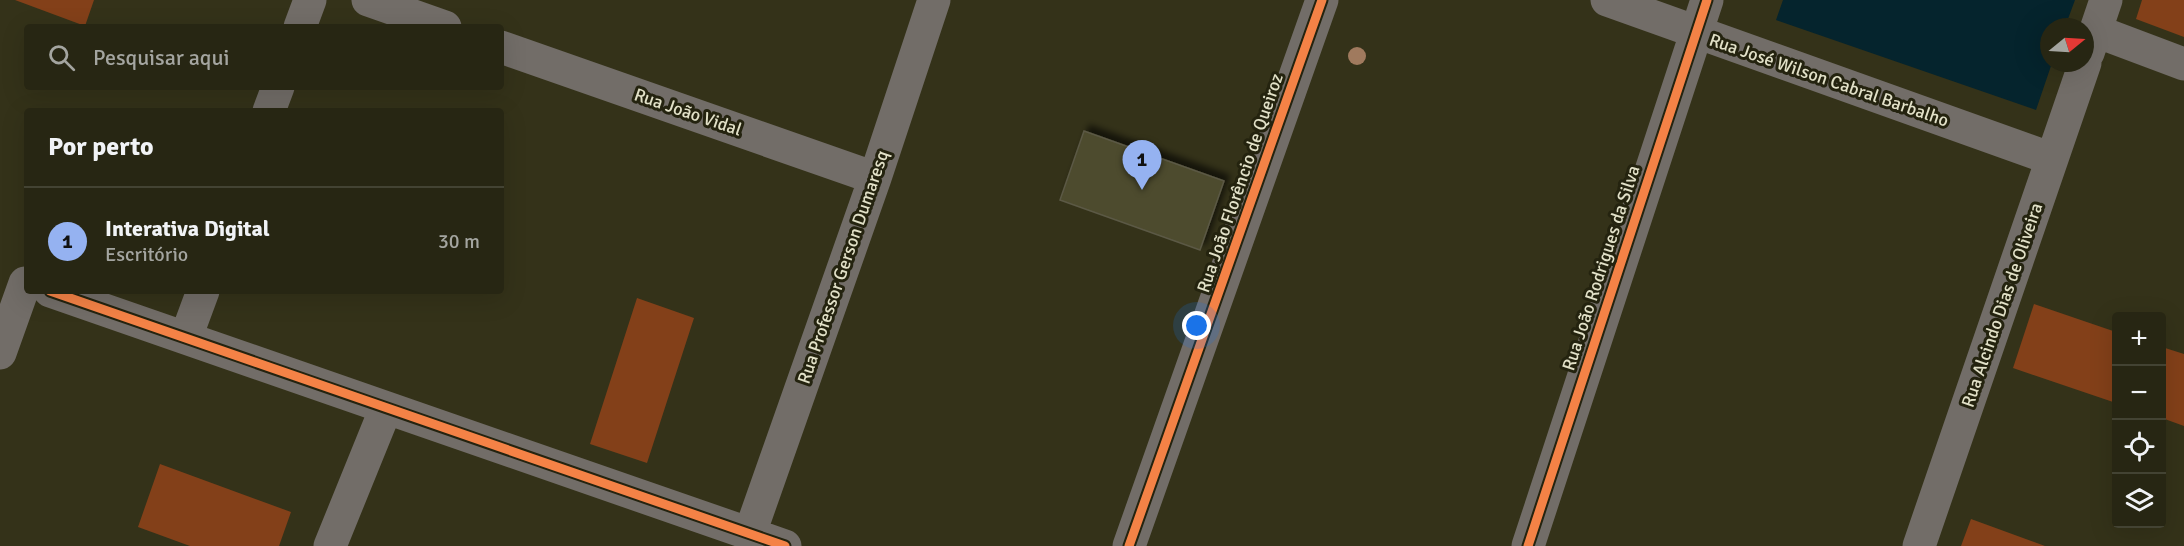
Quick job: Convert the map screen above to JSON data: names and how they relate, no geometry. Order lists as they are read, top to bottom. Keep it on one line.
{"streets":{"street":["Rua José Wilson Cabral Barbalho","Rua João Vidal","Rua João Florêncio de Queiroz","Rua Professor Gerson Dumaresq","Rua João Rodrigues da Silva","Rua Alcindo Dias de Oliveira"]},"crossings":[["Rua José Wilson Cabral Barbalho","Rua João Rodrigues da Silva"],["Rua José Wilson Cabral Barbalho","Rua Alcindo Dias de Oliveira"],["Rua João Vidal","Rua Professor Gerson Dumaresq"]],"north":"right","page":{"search":"Pesquisar aqui","heading":"Por perto","pins":"1","list":[{"mark":"1","name":"Interativa Digital","note":"Escritório","value":"30 m"}],"map_buttons":["+","−"]}}
